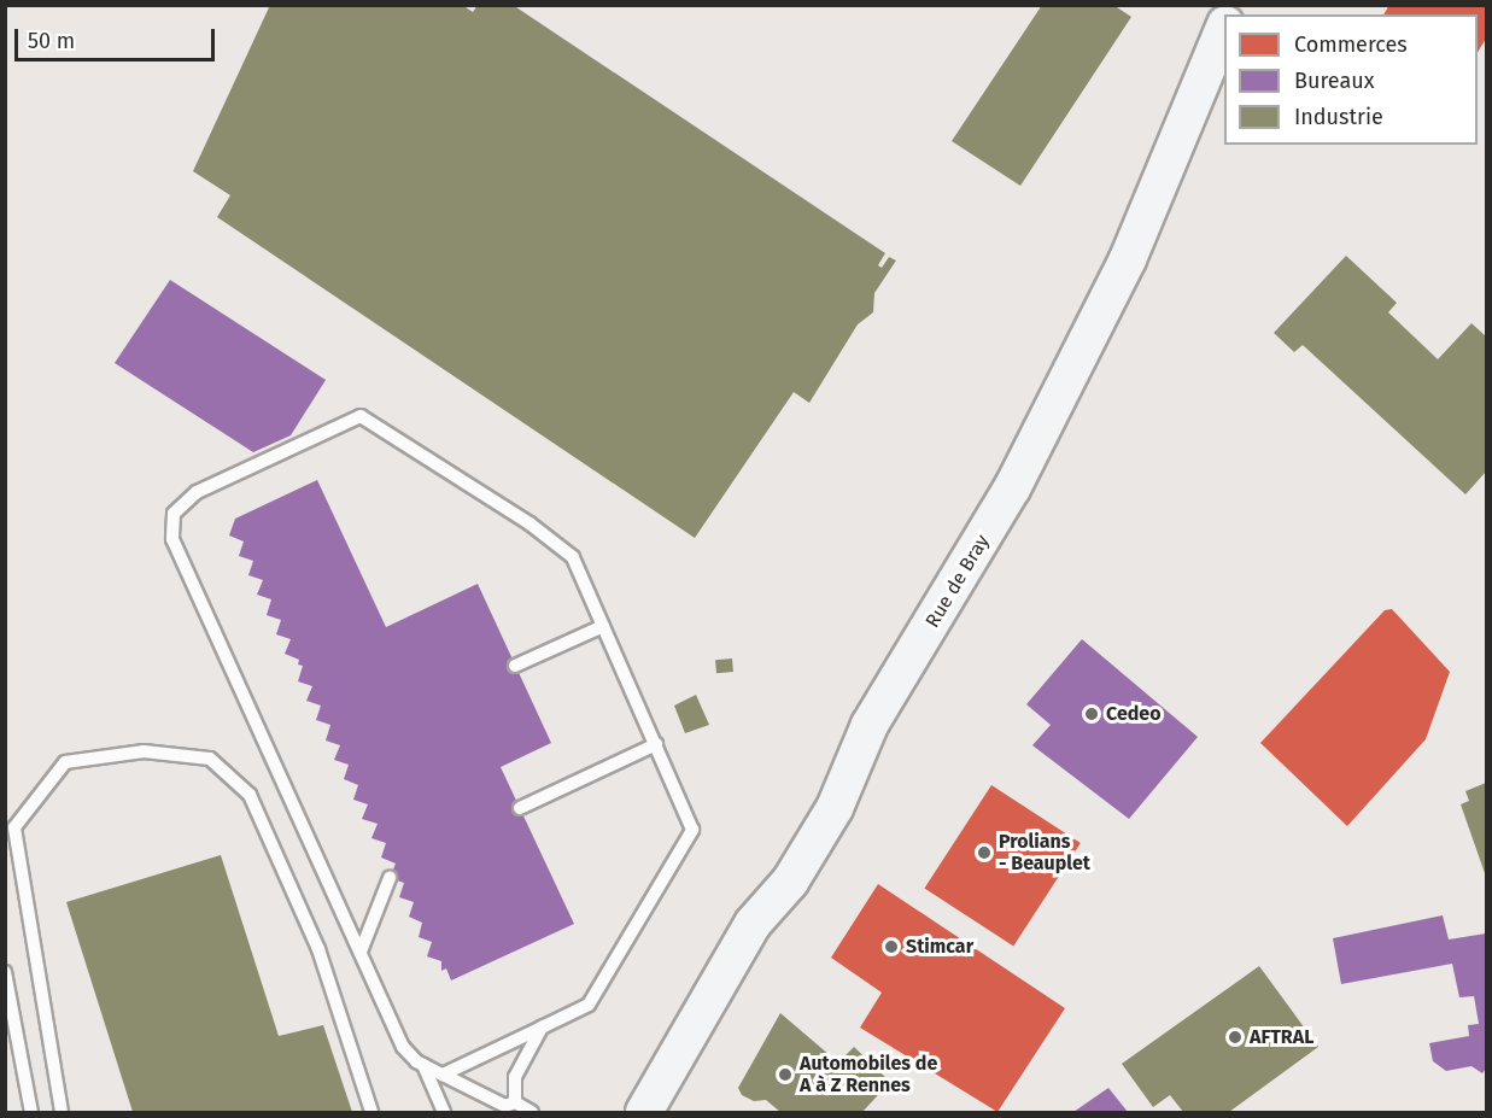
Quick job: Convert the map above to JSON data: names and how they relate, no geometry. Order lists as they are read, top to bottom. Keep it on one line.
{"streets":{"street":["Rue de Bray"]},"places":["Cedeo","Prolians - Beauplet","Stimcar","AFTRAL","Automobiles de A à Z Rennes"],"legend":["Commerces","Bureaux","Industrie"],"scale_bar":"50 m"}
